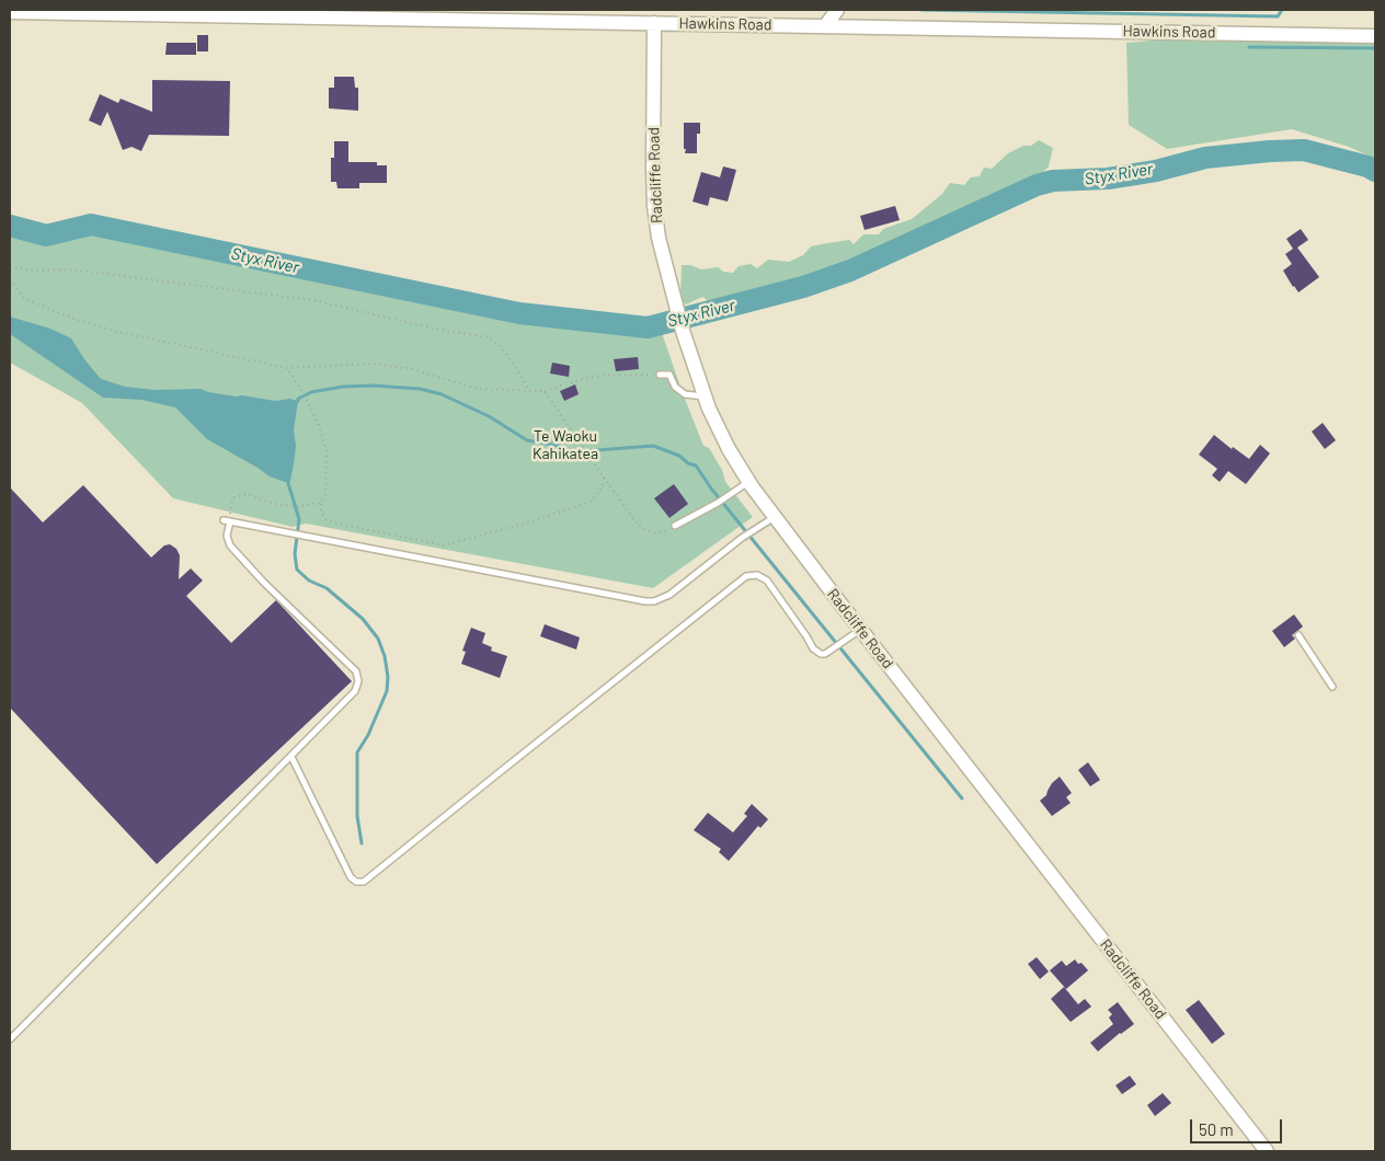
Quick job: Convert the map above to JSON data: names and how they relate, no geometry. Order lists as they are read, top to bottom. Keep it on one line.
{"streets":{"street":["Hawkins Road","Radcliffe Road"]},"crossings":[["Hawkins Road","Radcliffe Road"]],"water":["Styx River"],"parks":["Te Waoku Kahikatea"],"scale_bar":"50 m"}
